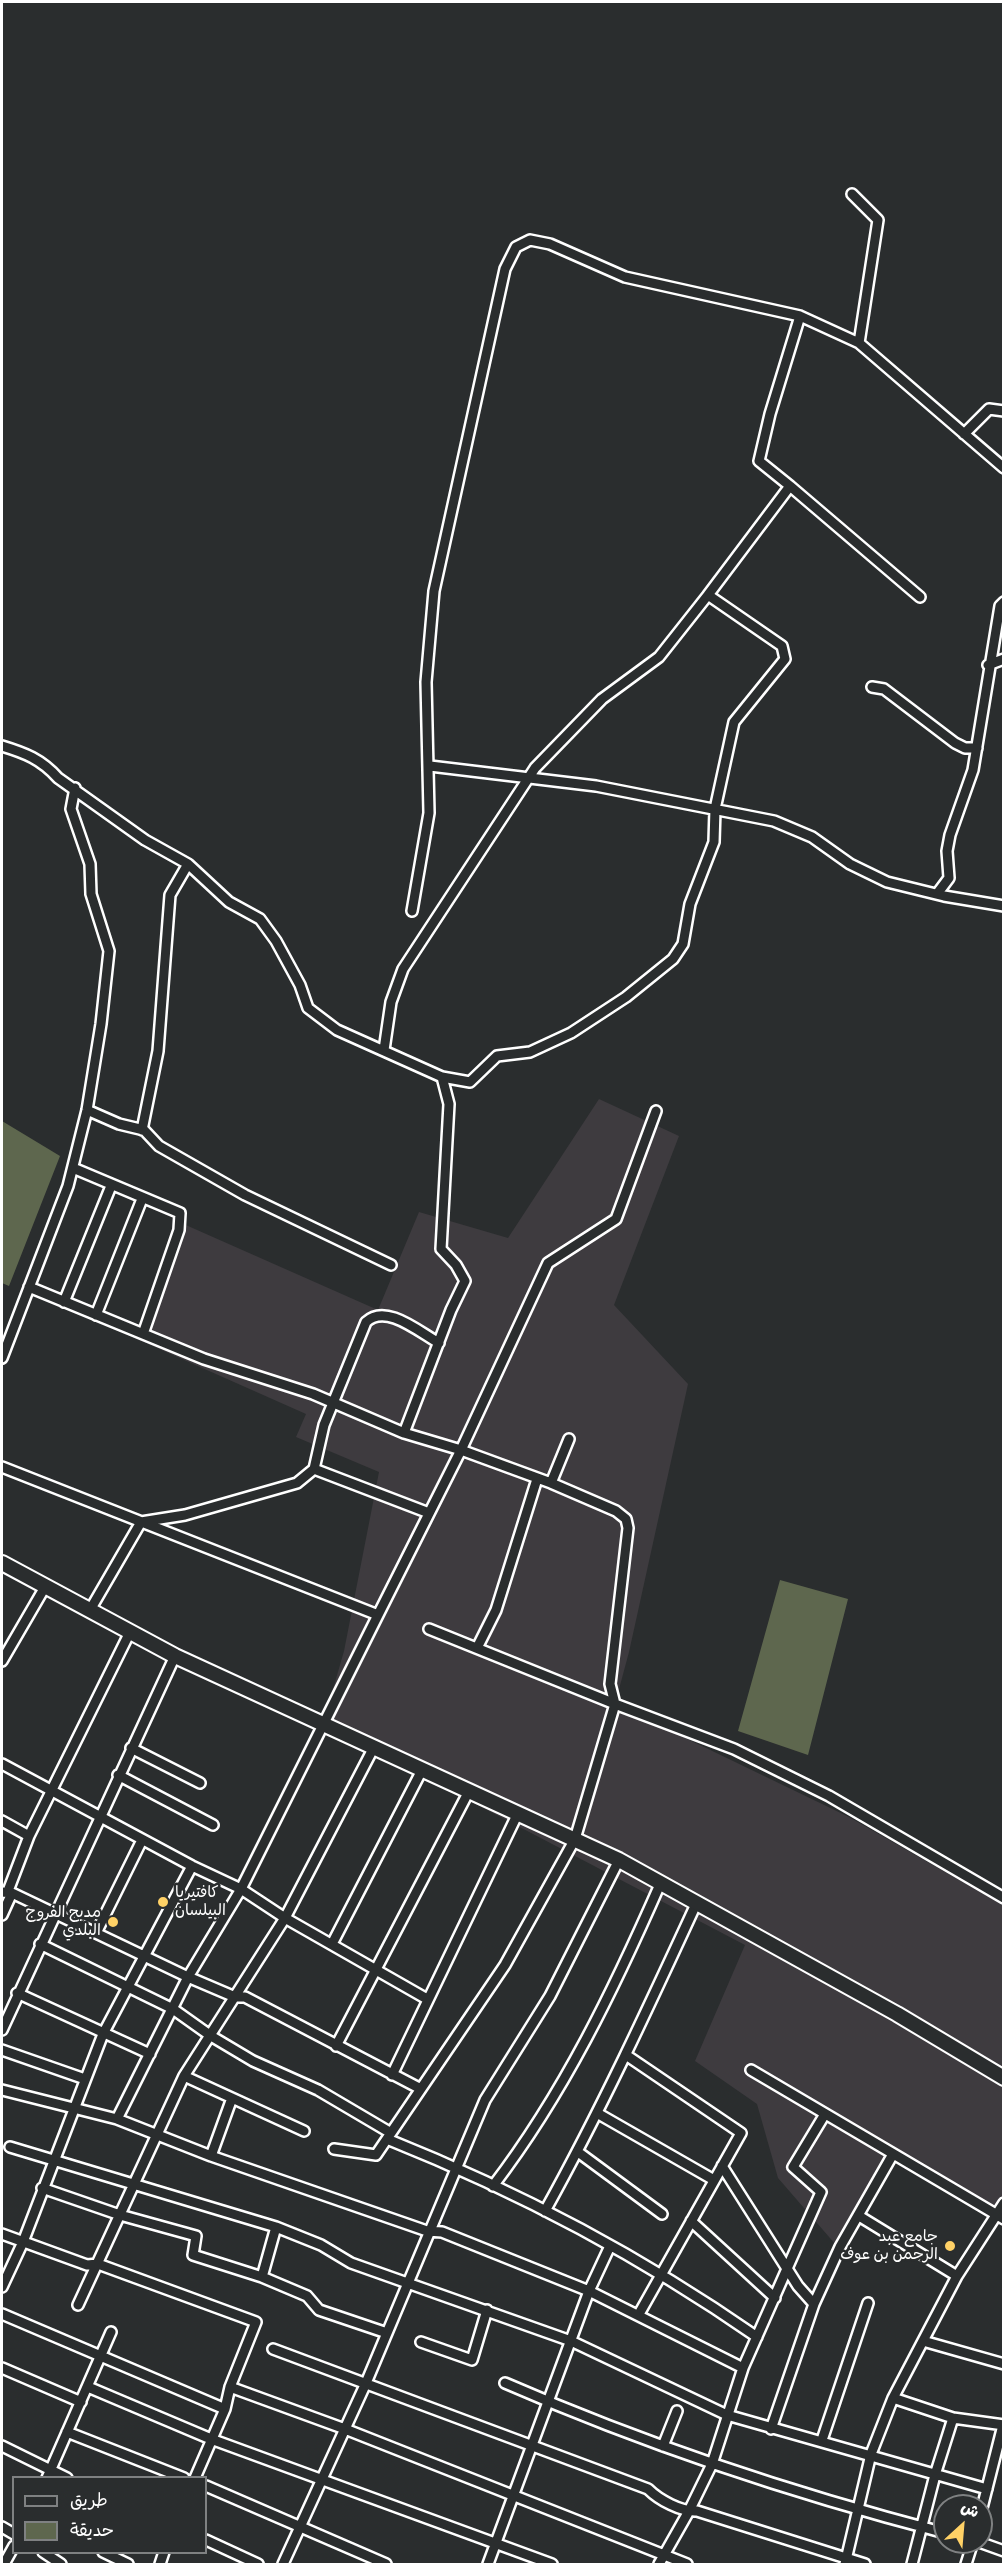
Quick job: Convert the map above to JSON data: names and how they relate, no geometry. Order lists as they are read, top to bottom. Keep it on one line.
{"places":["كافتيريا البيلسان","مدبح الفروج البلدي","جامع عبد الرحمن بن عوف"],"legend":["طريق","حديقة"],"north":"top right"}
